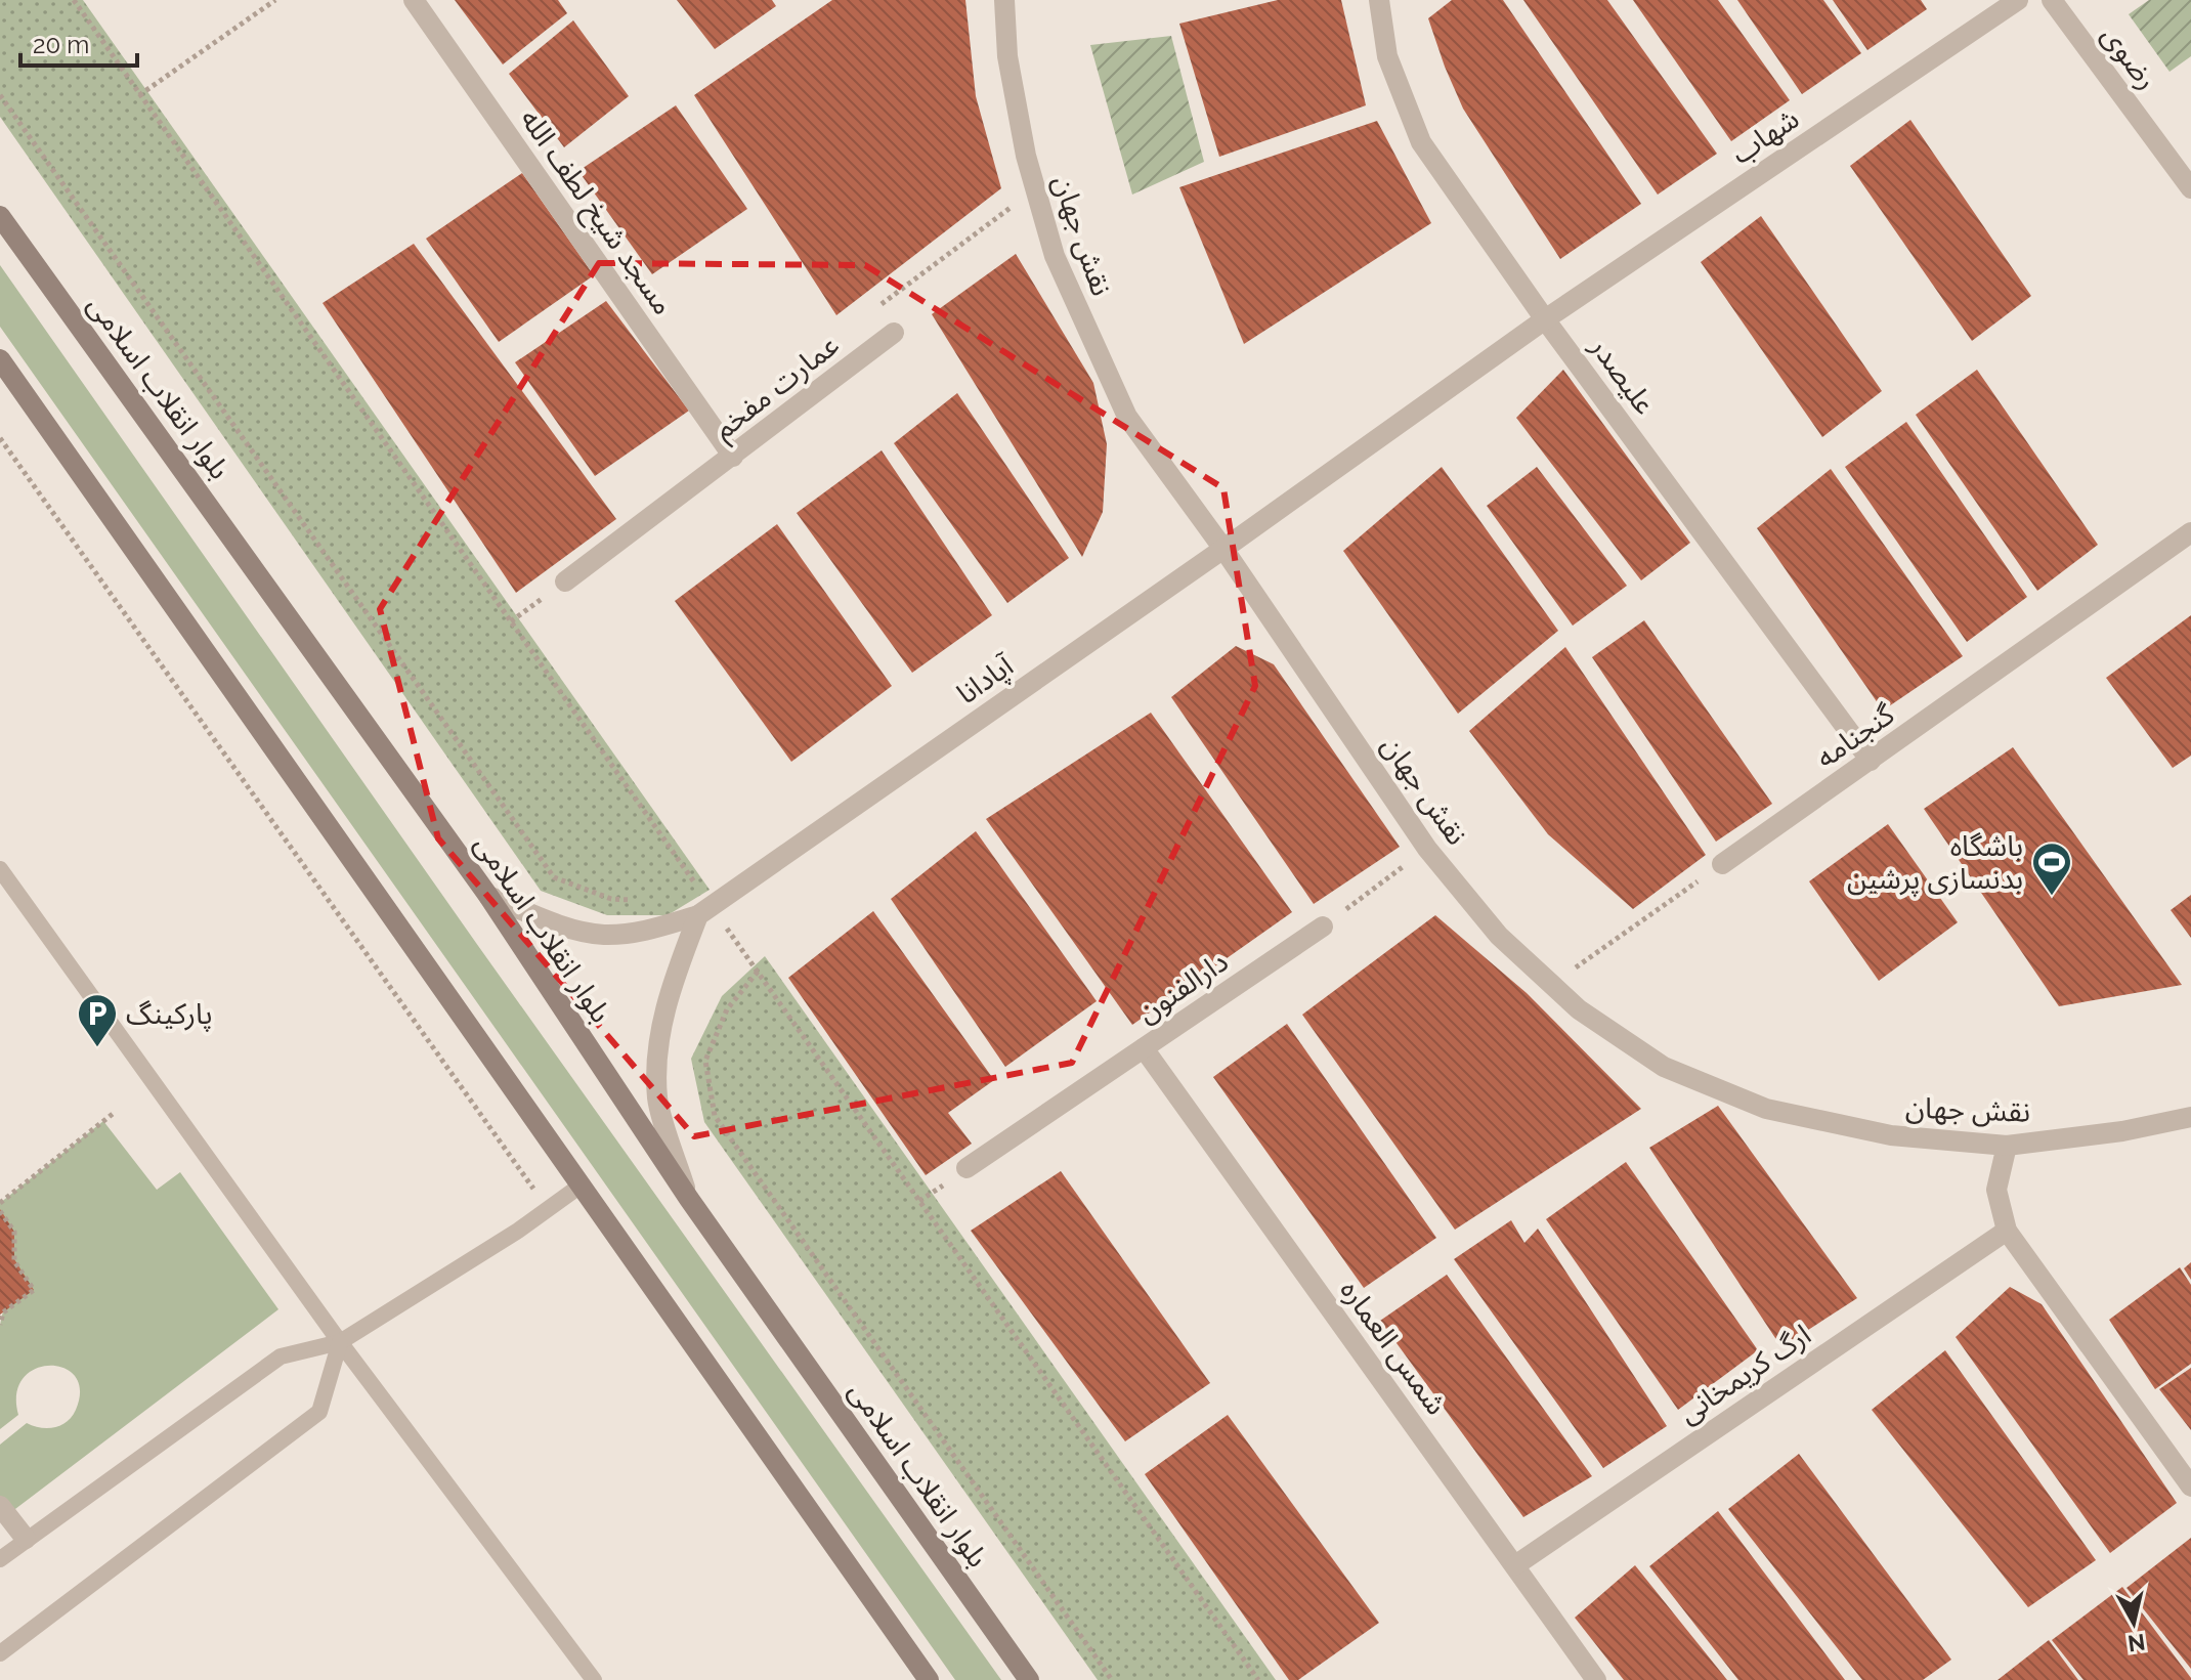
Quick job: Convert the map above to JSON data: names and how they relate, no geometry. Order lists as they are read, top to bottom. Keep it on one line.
{"streets":{"main road":["بلوار انقلاب اسلامی"],"street":["رضوی","شهاب","مسجد شیخ لطف الله","نقش جهان","علیصدر","عمارت مفخم","آپادانا","گنجنامه","دارالفنون","شمس العماره","ارگ کریمخانی"]},"crossings":[["شهاب","علیصدر"],["شهاب","آپادانا"],["مسجد شیخ لطف الله","عمارت مفخم"],["نقش جهان","آپادانا"],["علیصدر","آپادانا"],["علیصدر","گنجنامه"],["بلوار انقلاب اسلامی","آپادانا"],["دارالفنون","شمس العماره"],["شمس العماره","ارگ کریمخانی"]],"places":{"sports":["باشگاه بدنسازی پرشین"],"parking":["پارکینگ"]},"scale_bar":"20 m","north":"bottom"}
